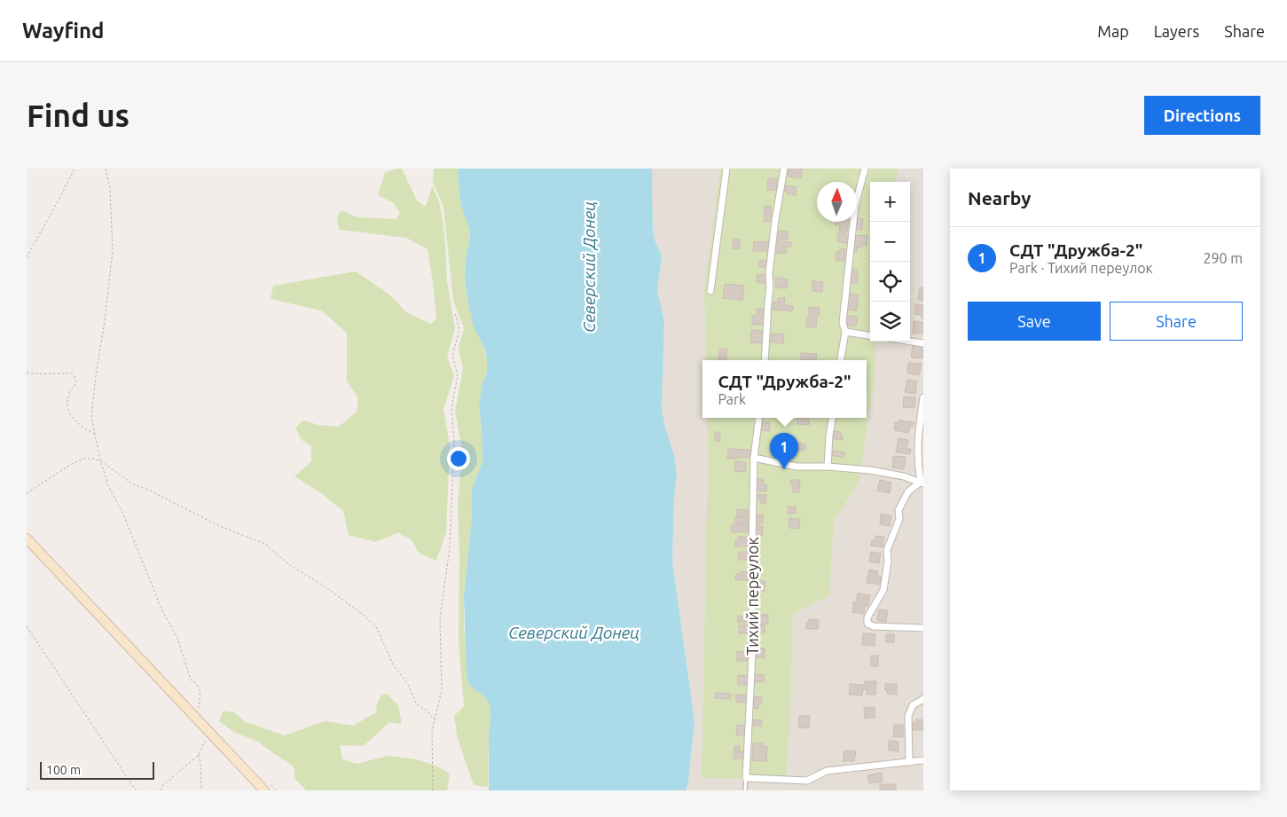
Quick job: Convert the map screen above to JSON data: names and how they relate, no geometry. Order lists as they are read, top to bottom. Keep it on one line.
{"streets":{"street":["Тихий переулок"]},"water":["Северский Донец"],"scale_bar":"100 m","north":"top","page":{"header":"Wayfind","nav":["Map","Layers","Share"],"buttons":["Directions",["Save","Share"]],"title":"Find us","heading":"Nearby","map_buttons":["+","−"],"list":[{"mark":"1","name":"СДТ \"Дружба-2\"","note":"Park · Тихий переулок","value":"290 m"}],"popup":["СДТ \"Дружба-2\"","Park"],"pins":"1","scale":"100 m"}}
